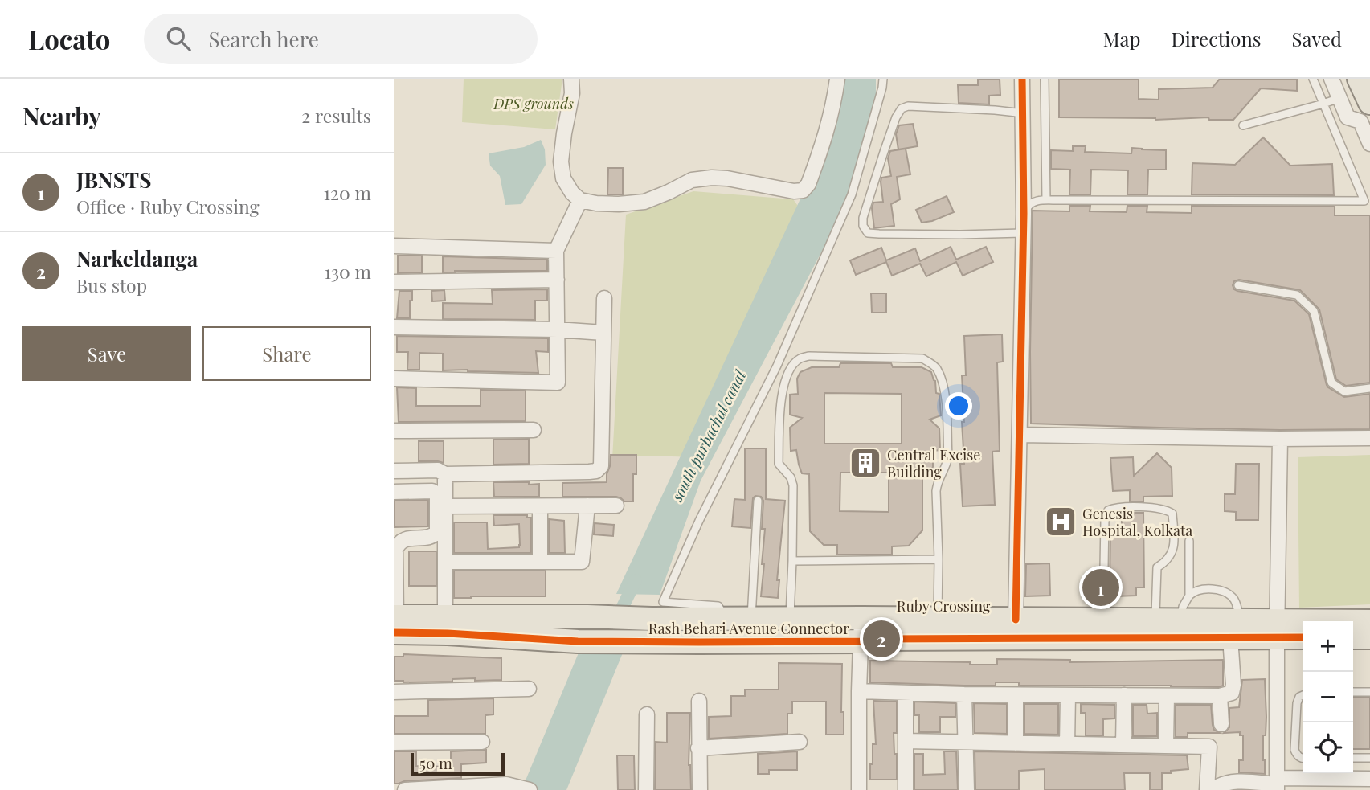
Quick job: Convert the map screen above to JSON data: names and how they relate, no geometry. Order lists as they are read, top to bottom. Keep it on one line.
{"streets":{"main road":["Ruby Crossing","Rash Behari Avenue Connector"]},"crossings":[["Ruby Crossing","Rash Behari Avenue Connector"]],"water":["south purbachal canal"],"parks":["DPS grounds"],"places":{"building":["Central Excise Building"],"hospital":["Genesis Hospital, Kolkata"]},"scale_bar":"50 m","page":{"header":"Locato","search":"Search here","nav":["Map","Directions","Saved"],"heading":["Nearby","2 results"],"list":[{"mark":"1","name":"JBNSTS","note":"Office · Ruby Crossing","value":"120 m"},{"mark":"2","name":"Narkeldanga","note":"Bus stop","value":"130 m"}],"buttons":["Save","Share"],"pins":["1","2"],"map_buttons":["+","−"],"scale":"50 m"}}
